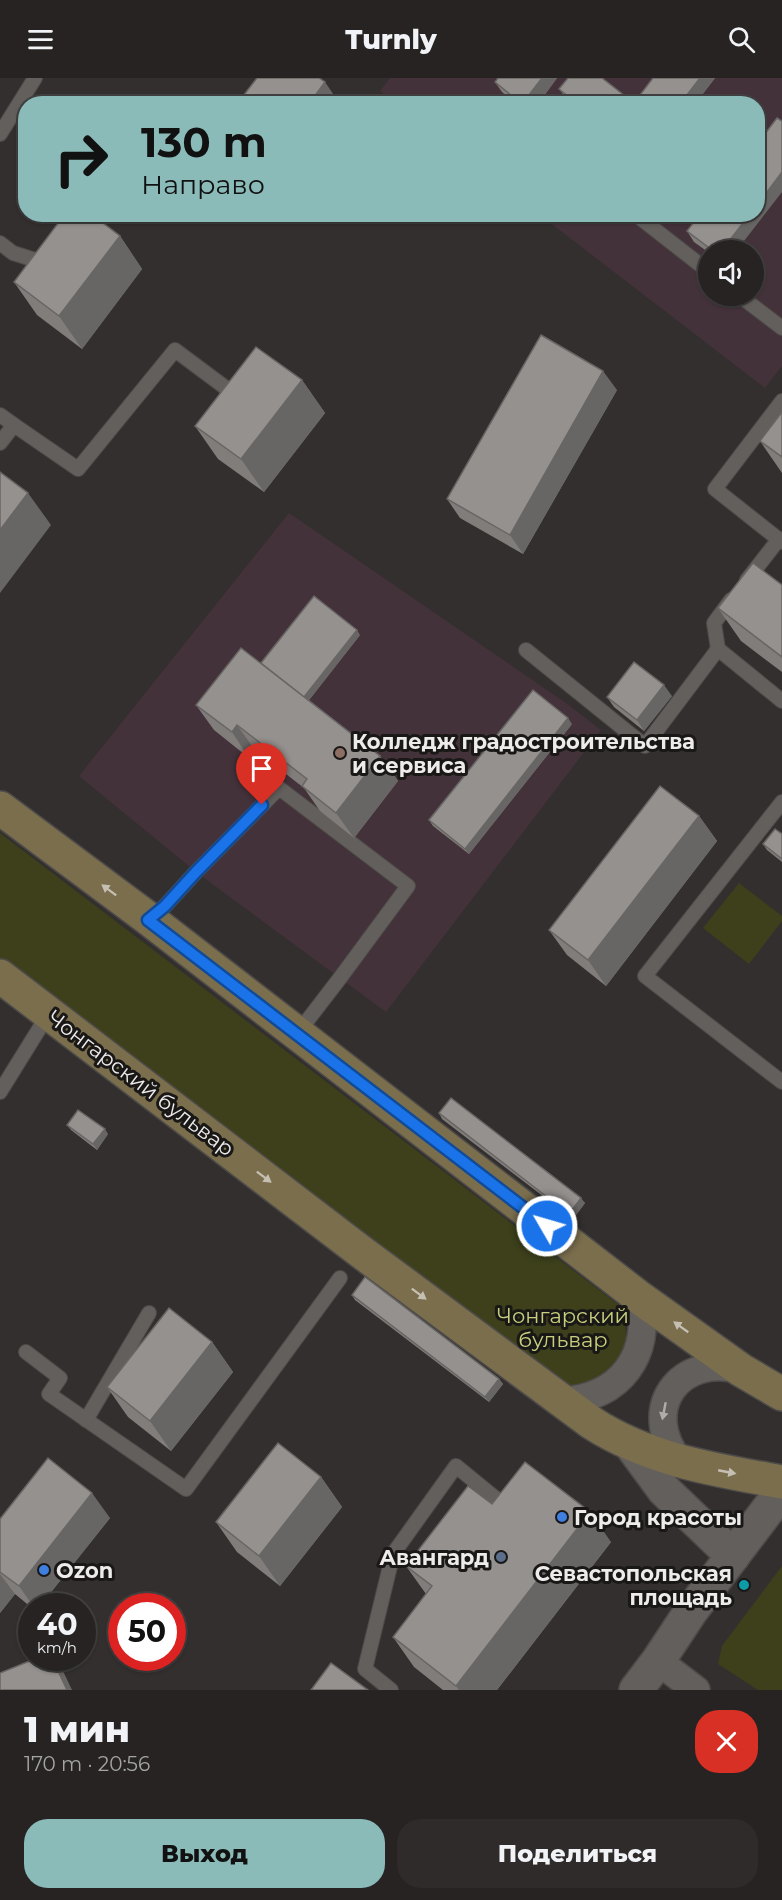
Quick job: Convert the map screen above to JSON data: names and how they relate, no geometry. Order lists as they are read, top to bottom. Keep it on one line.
{"streets":{"main road":["Чонгарский бульвар"]},"parks":["Чонгарский бульвар"],"places":["Колледж градостроительства и сервиса","Город красоты","Авангард","Ozon","Севастопольская площадь"],"page":{"header":"Turnly","turn":["130 m","Направо"],"speed":"40 km/h","limit":"50","heading":["1 мин","170 m · 20:56"],"buttons":["Выход","Поделиться"]}}
